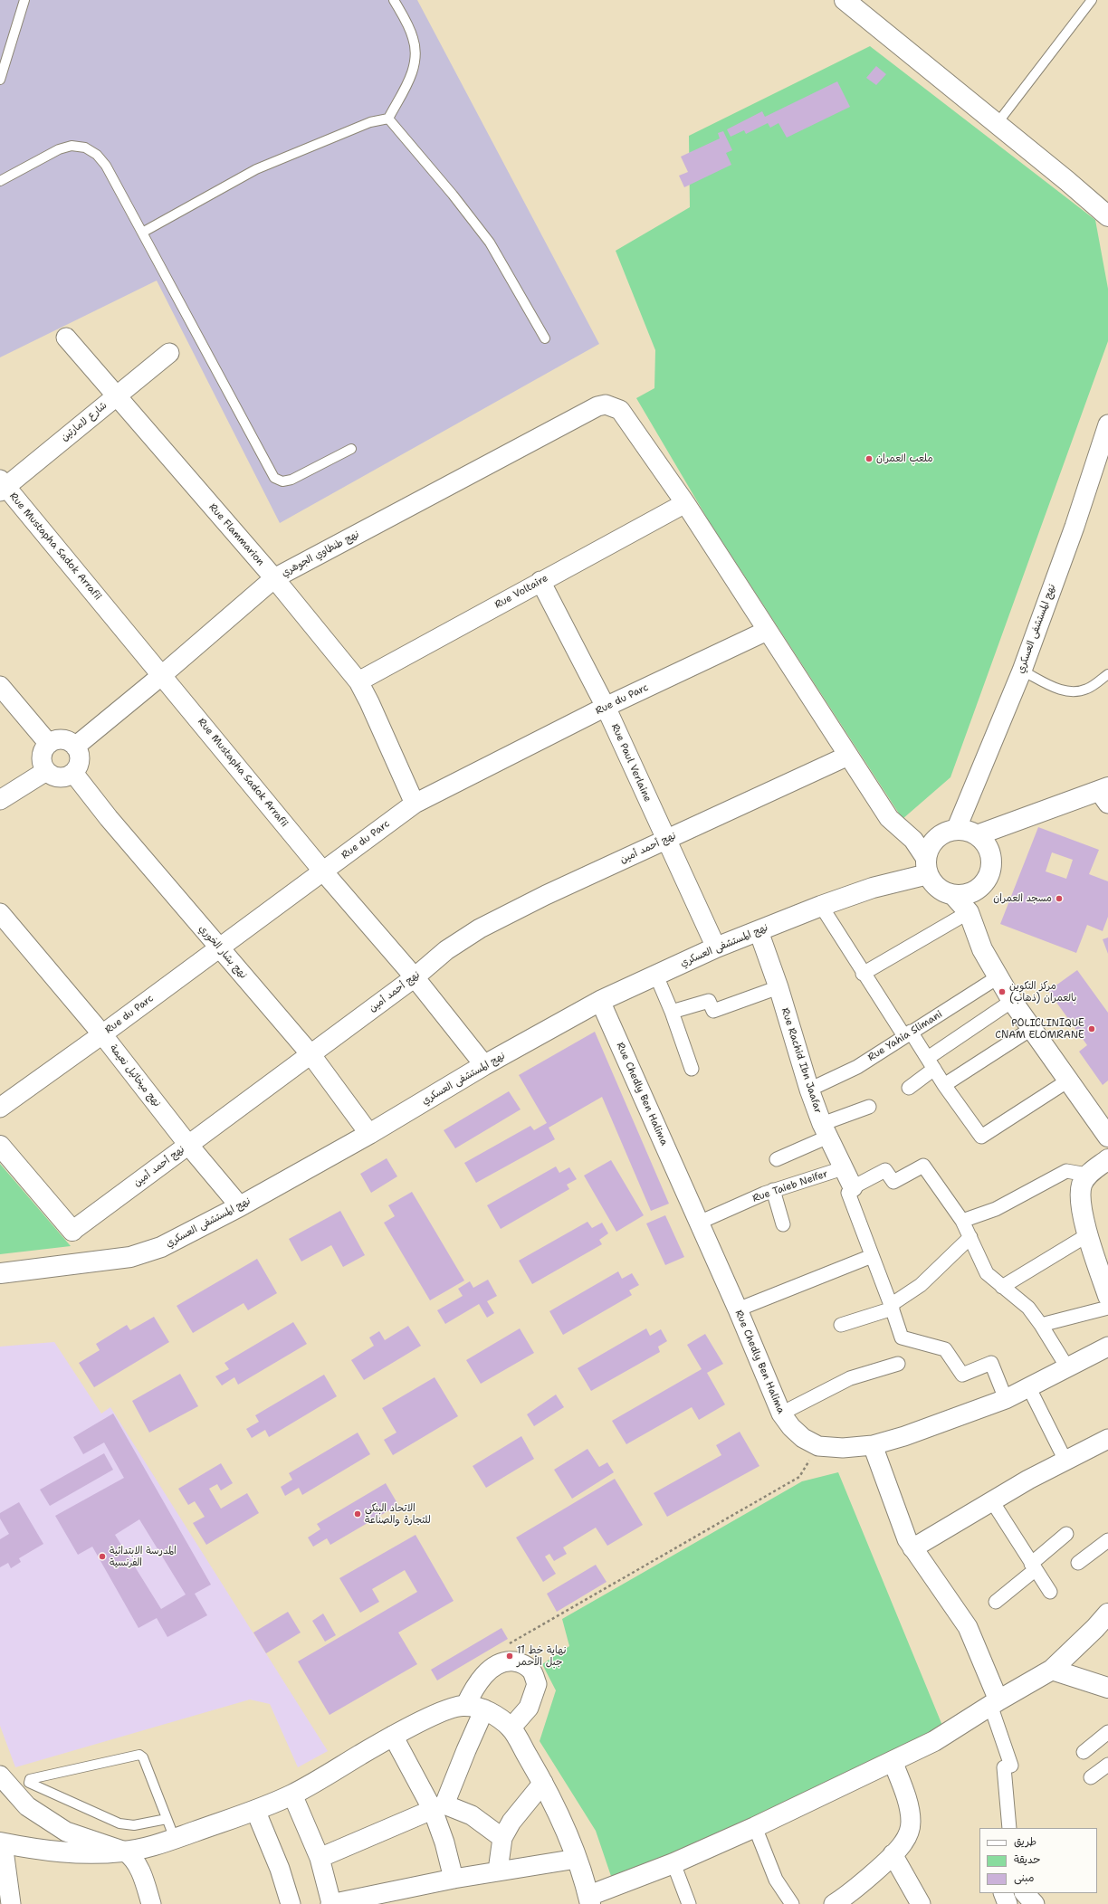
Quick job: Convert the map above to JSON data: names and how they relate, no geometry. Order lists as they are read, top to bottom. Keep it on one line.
{"streets":{"street":["شارع لامارتين","Rue Flammarion","Rue Mustapha Sadok Arrafii","نهج طنطاوي الجوهري","Rue Voltaire","نهج المستشفى العسكري","Rue du Parc","Rue Paul Verlaine","نهج أحمد أمين","نهج بشار الخوري","Rue Yahia Slimani","Rue Rachid Ibn Jaafar","نهج ميخائيل نعيمة","Rue Chedly Ben Halima","Rue Taieb Neifer"]},"crossings":[["شارع لامارتين","Rue Flammarion"],["شارع لامارتين","Rue Mustapha Sadok Arrafii"],["Rue Flammarion","نهج طنطاوي الجوهري"],["Rue Flammarion","Rue Voltaire"],["Rue Flammarion","Rue du Parc"],["Rue Mustapha Sadok Arrafii","نهج طنطاوي الجوهري"],["Rue Mustapha Sadok Arrafii","نهج المستشفى العسكري"],["Rue Mustapha Sadok Arrafii","Rue du Parc"],["Rue Mustapha Sadok Arrafii","نهج أحمد أمين"],["نهج طنطاوي الجوهري","Rue Voltaire"],["نهج طنطاوي الجوهري","نهج بشار الخوري"],["Rue Voltaire","Rue Paul Verlaine"],["نهج المستشفى العسكري","Rue Paul Verlaine"],["نهج المستشفى العسكري","نهج بشار الخوري"],["نهج المستشفى العسكري","Rue Rachid Ibn Jaafar"],["نهج المستشفى العسكري","نهج ميخائيل نعيمة"],["نهج المستشفى العسكري","Rue Chedly Ben Halima"],["Rue du Parc","Rue Paul Verlaine"],["Rue du Parc","نهج بشار الخوري"],["Rue du Parc","نهج ميخائيل نعيمة"],["Rue Paul Verlaine","نهج أحمد أمين"],["نهج أحمد أمين","نهج بشار الخوري"],["نهج أحمد أمين","نهج ميخائيل نعيمة"],["Rue Yahia Slimani","Rue Rachid Ibn Jaafar"],["Rue Rachid Ibn Jaafar","Rue Taieb Neifer"],["Rue Chedly Ben Halima","Rue Taieb Neifer"]],"places":["ملعب العمران","مسجد العمران","مركز التكوين بالعمران (ذهاب)","POLICLINIQUE CNAM ELOMRANE","الاتحاد البنكي للتجارة والصناعة","المدرسة الابتدائية الفرنسية","نهاية خط 11 جبل الأحمر"],"legend":["طريق","حديقة","مبنى"]}
